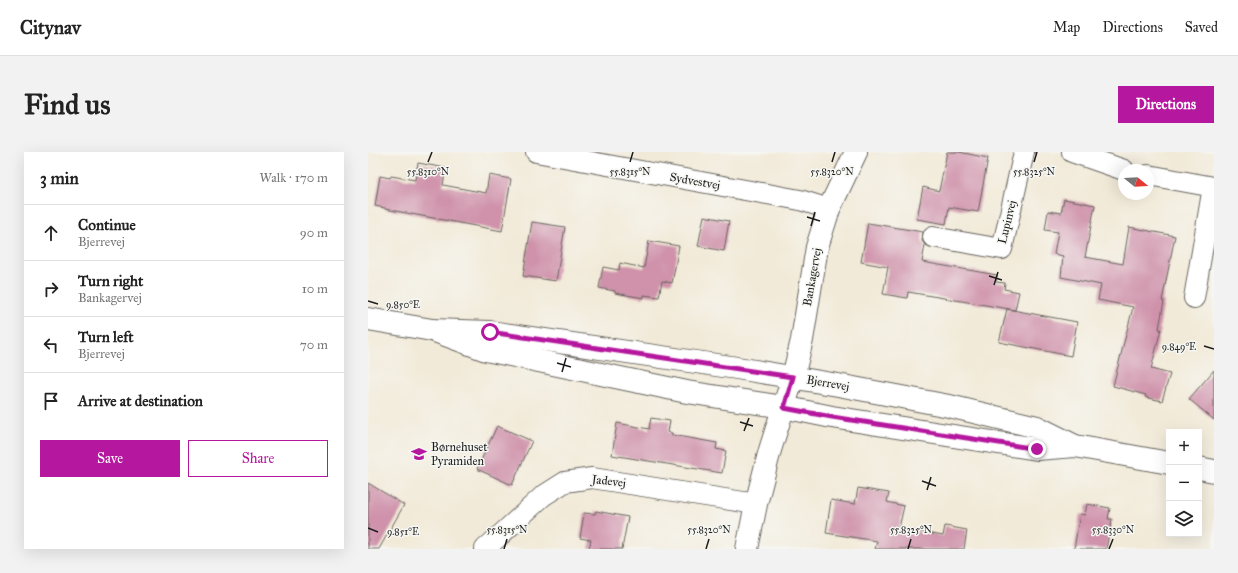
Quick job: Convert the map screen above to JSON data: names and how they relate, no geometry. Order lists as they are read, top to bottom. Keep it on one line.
{"streets":{"street":["Sydvestvej","Lupinvej","Bankagervej","Bjerrevej","Jadevej"]},"crossings":[["Sydvestvej","Bankagervej"],["Bankagervej","Bjerrevej"]],"places":{"school or university":["Børnehuset Pyramiden"]},"north":"right","page":{"header":"Citynav","nav":["Map","Directions","Saved"],"buttons":["Directions",["Save","Share"]],"title":"Find us","heading":["3 min","Walk · 170 m"],"list":[["Continue","Bjerrevej","90 m"],["Turn right","Bankagervej","10 m"],["Turn left","Bjerrevej","70 m"],"Arrive at destination"],"map_buttons":["+","−"]},"coordinates":["55.8310°N","55.8315°N","55.8320°N","55.8325°N","9.850°E","9.849°E","55.8330°N","9.851°E"]}
